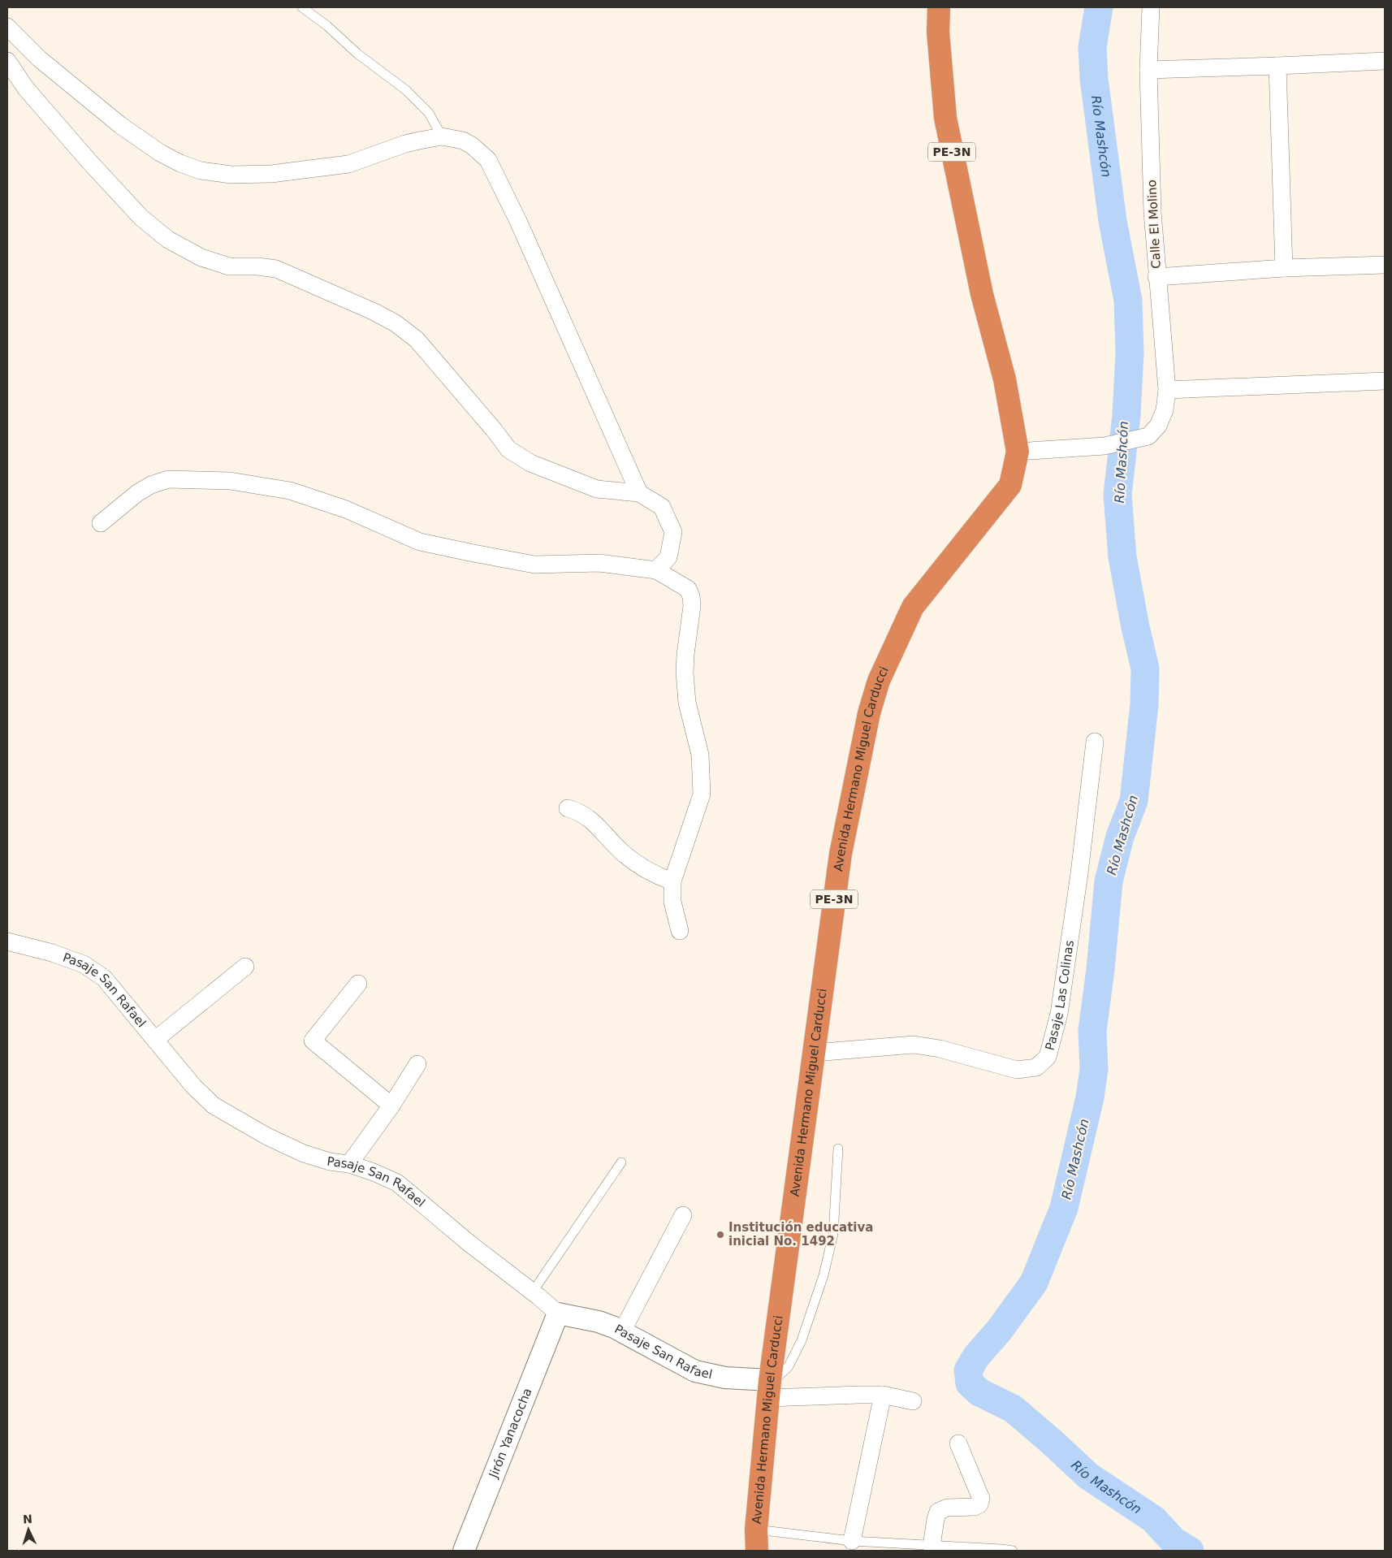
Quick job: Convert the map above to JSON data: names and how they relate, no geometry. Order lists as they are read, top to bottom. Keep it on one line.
{"streets":{"highway":["PE-3N","Avenida Hermano Miguel Carducci"],"street":["Calle El Molino","Pasaje San Rafael","Pasaje Las Colinas","Jirón Yanacocha"]},"crossings":[["Calle El Molino","Avenida Hermano Miguel Carducci"],["Avenida Hermano Miguel Carducci","Pasaje San Rafael"],["Avenida Hermano Miguel Carducci","Pasaje Las Colinas"],["Pasaje San Rafael","Jirón Yanacocha"]],"water":["Río Mashcón"],"places":["Institución educativa inicial No. 1492"],"north":"top"}
